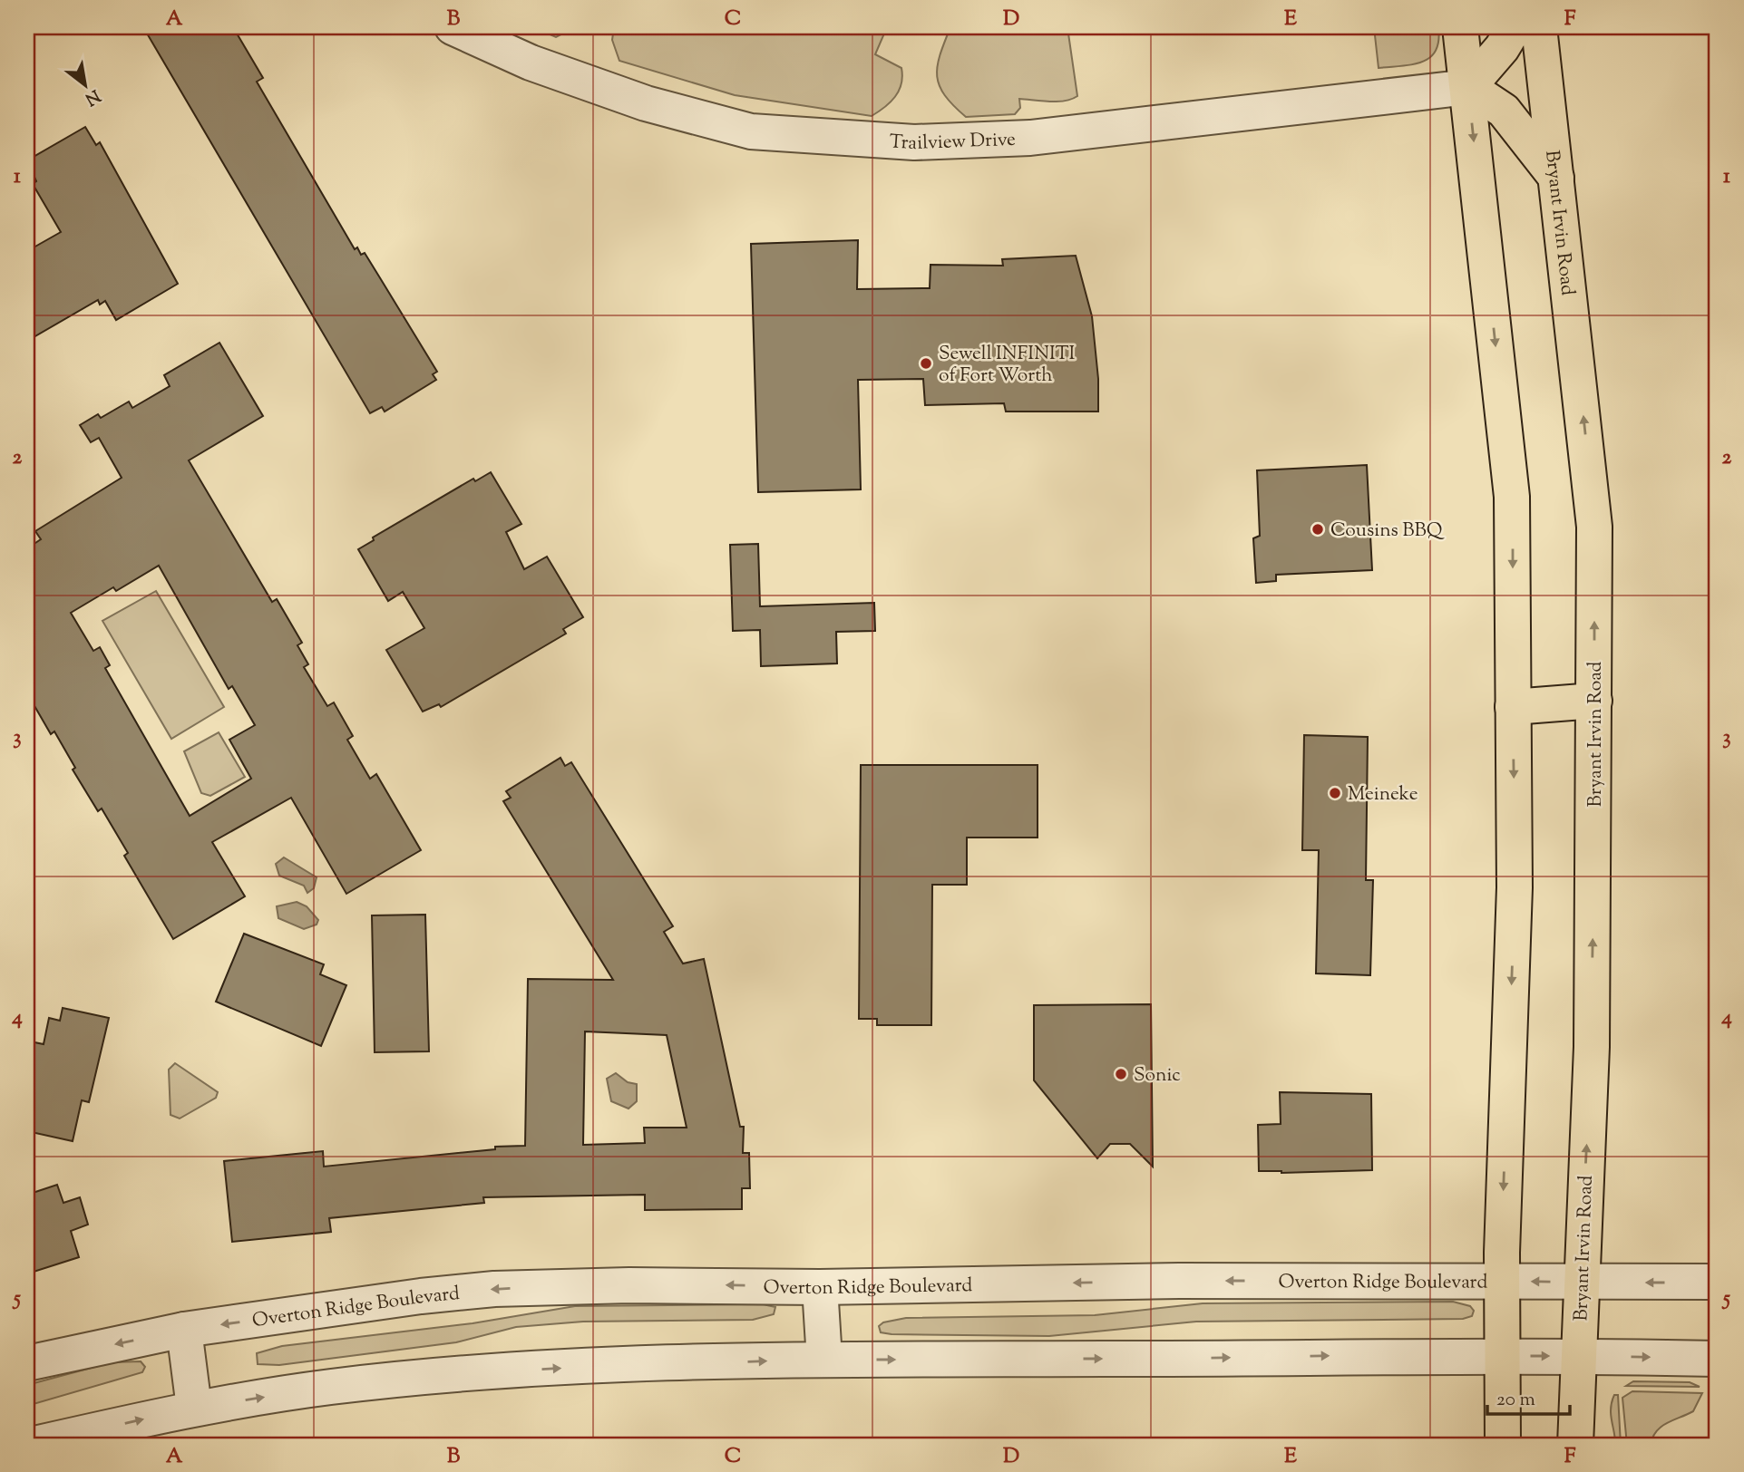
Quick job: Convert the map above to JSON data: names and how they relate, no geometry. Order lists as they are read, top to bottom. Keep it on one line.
{"streets":{"main road":["Bryant Irvin Road"],"street":["Trailview Drive","Overton Ridge Boulevard"]},"crossings":[["Bryant Irvin Road","Overton Ridge Boulevard"]],"places":["Sewell INFINITI of Fort Worth","Cousins BBQ","Meineke","Sonic"],"scale_bar":"20 m","north":"bottom right","grid":{"columns":["A","B","C","D","E","F"],"rows":["1","2","3","4","5"]}}
